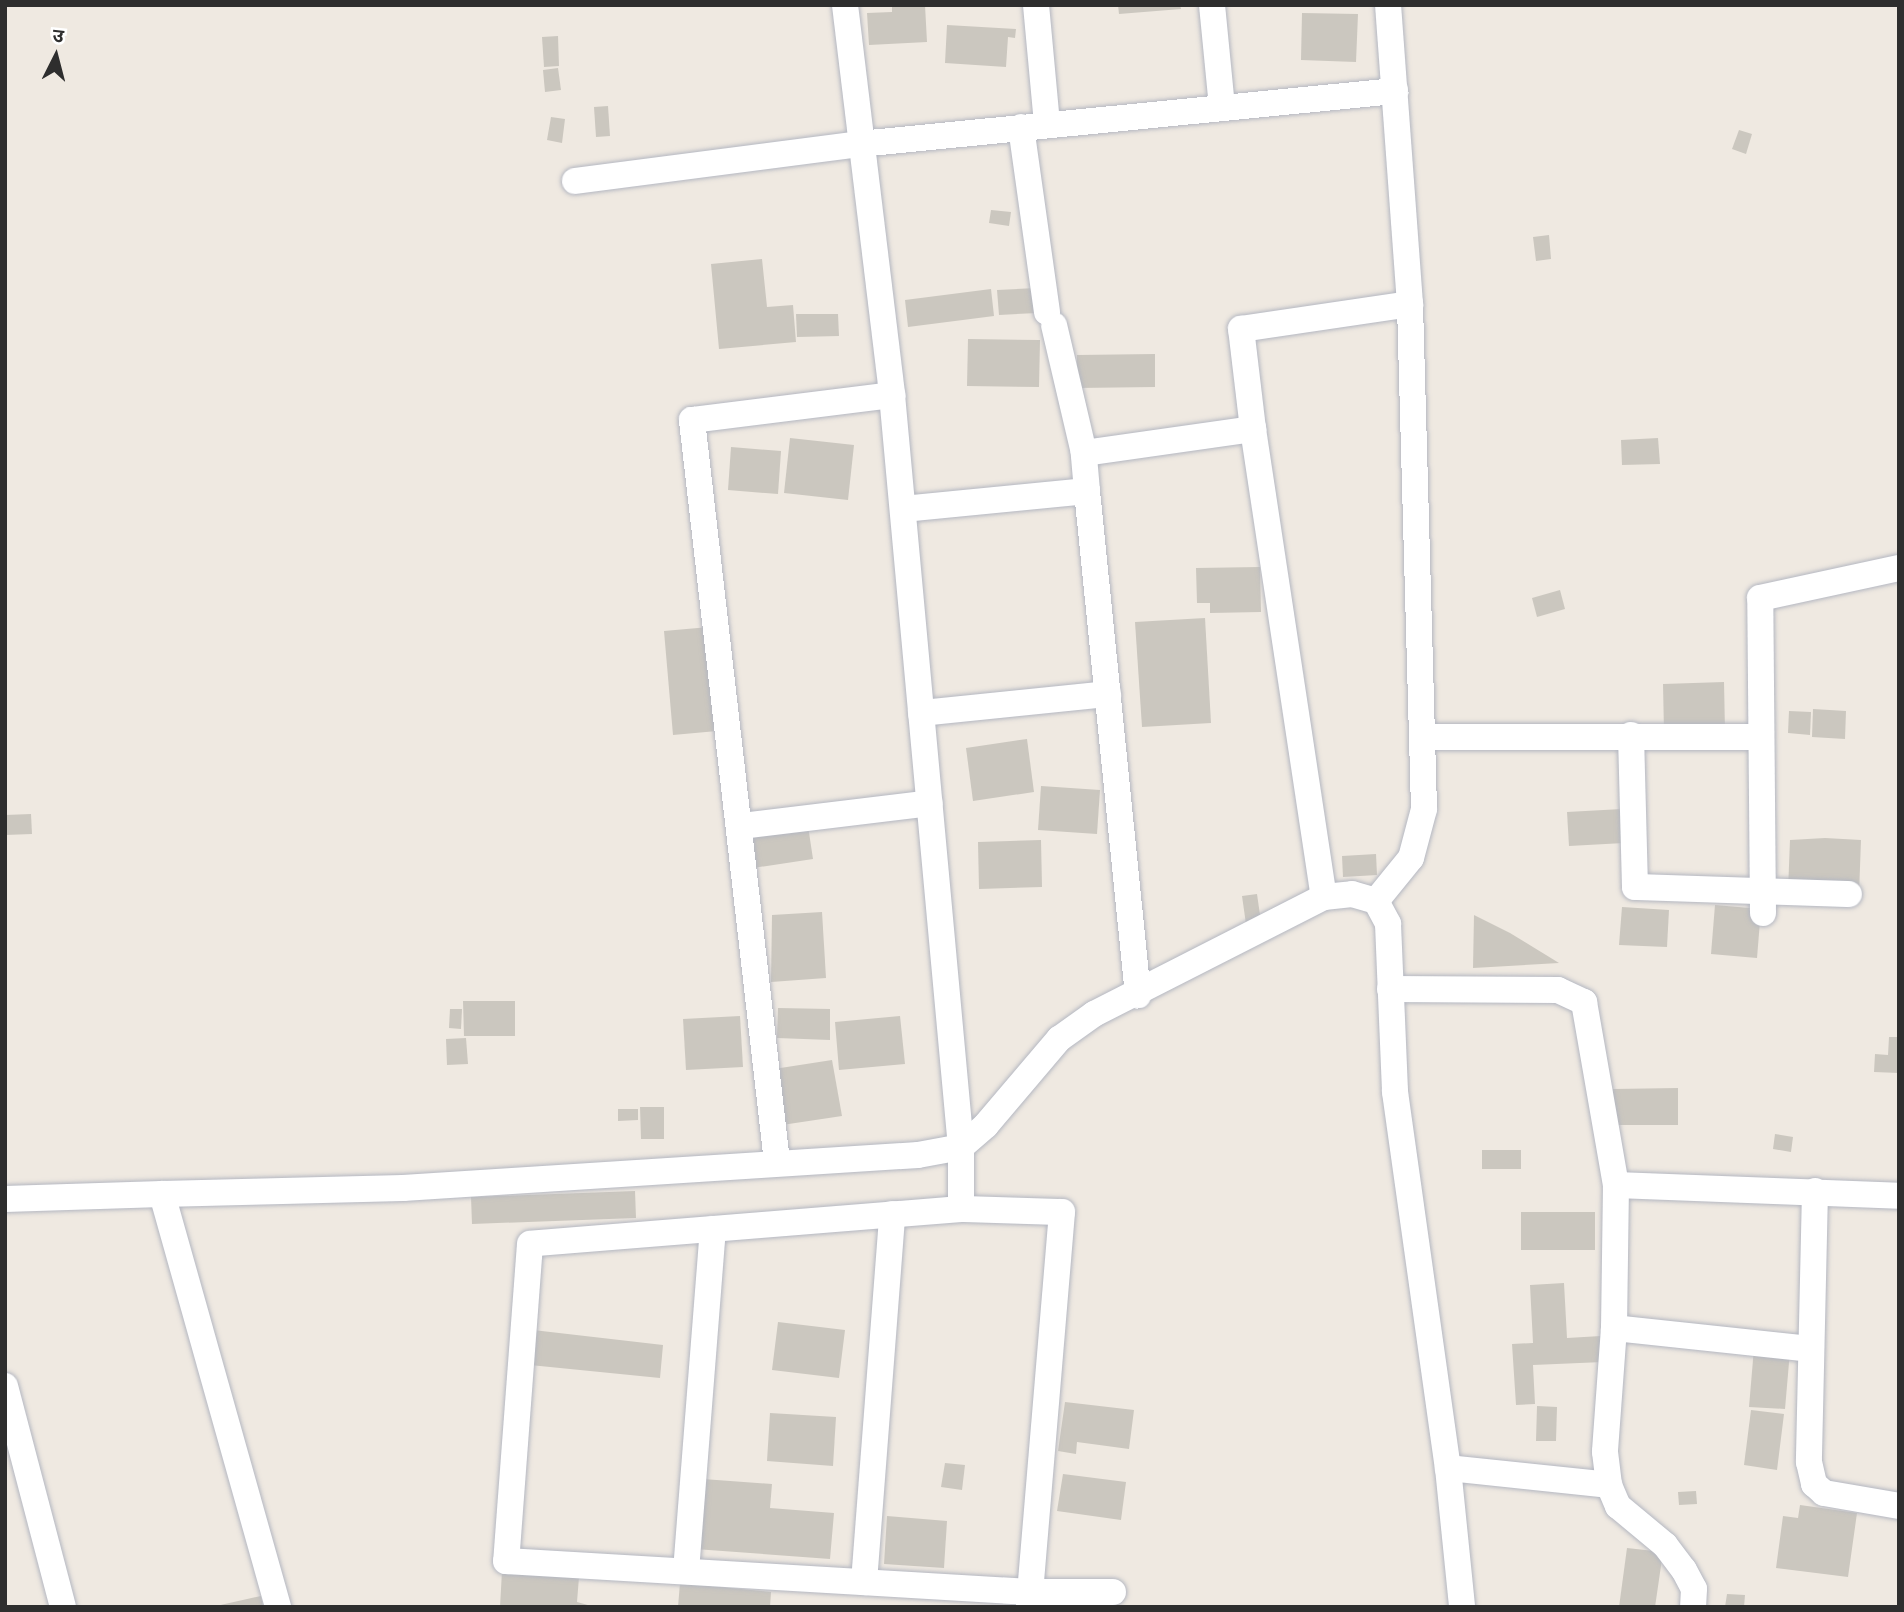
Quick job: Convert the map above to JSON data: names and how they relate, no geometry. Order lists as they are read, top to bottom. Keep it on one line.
{"north":"top"}
